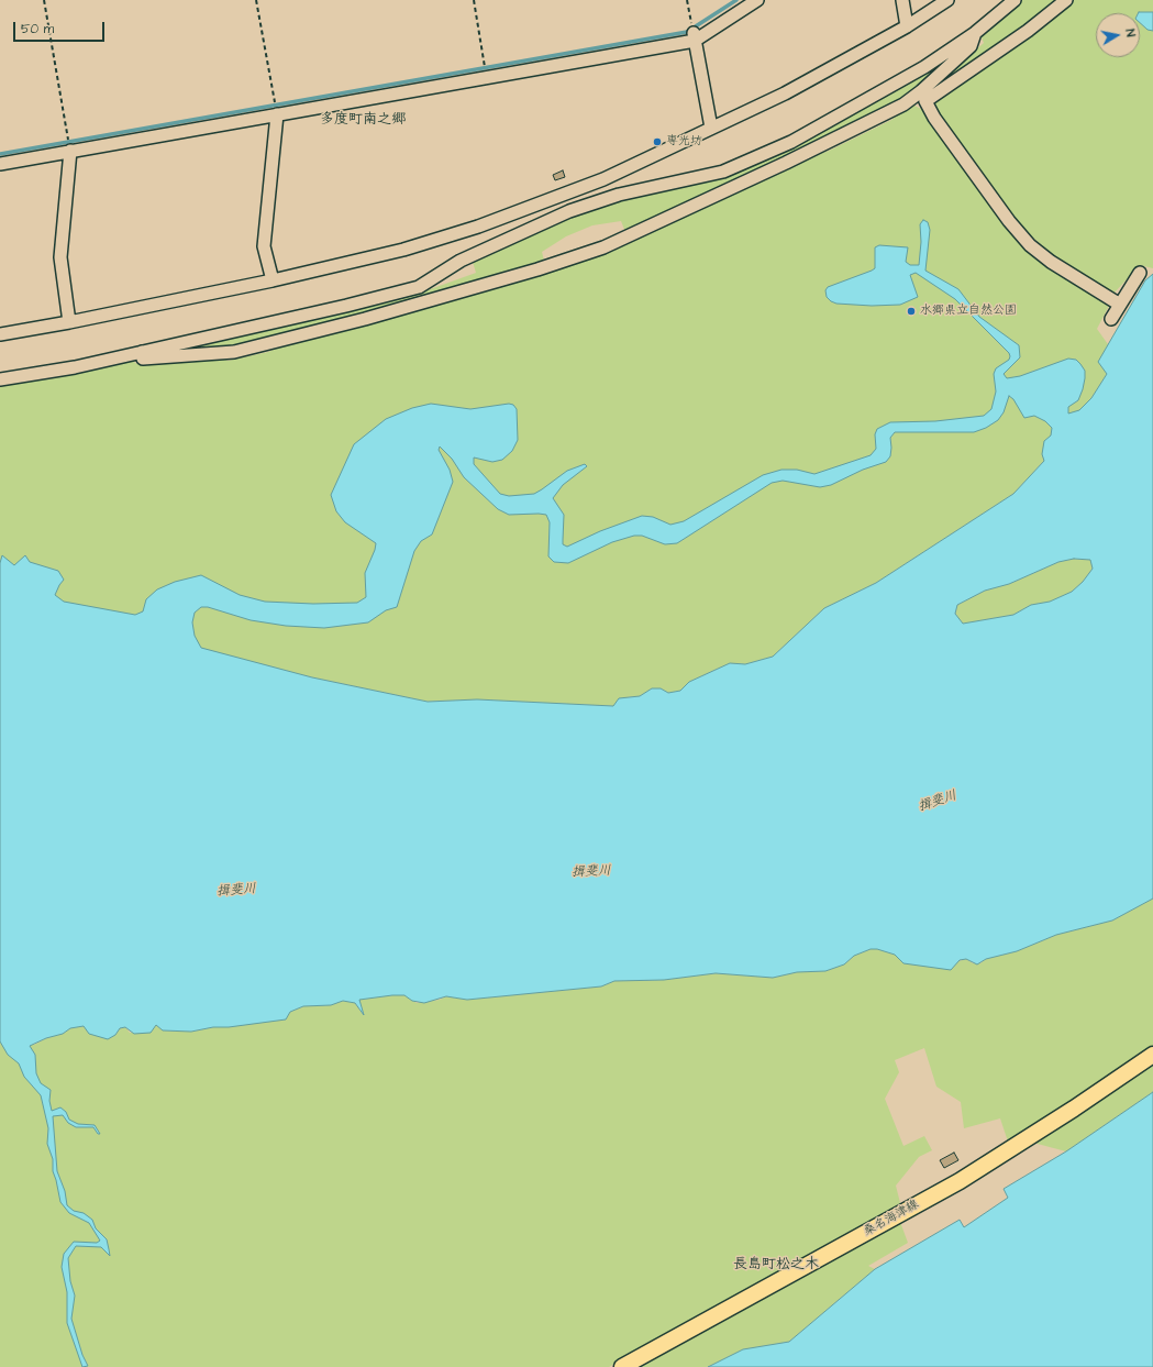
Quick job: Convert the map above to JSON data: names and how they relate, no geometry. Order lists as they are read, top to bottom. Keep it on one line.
{"streets":{"main road":["桑名海津線"]},"districts":["多度町南之郷","長島町松之木"],"water":["揖斐川"],"places":["専光坊","水郷県立自然公園"],"scale_bar":"50 m","north":"right"}
